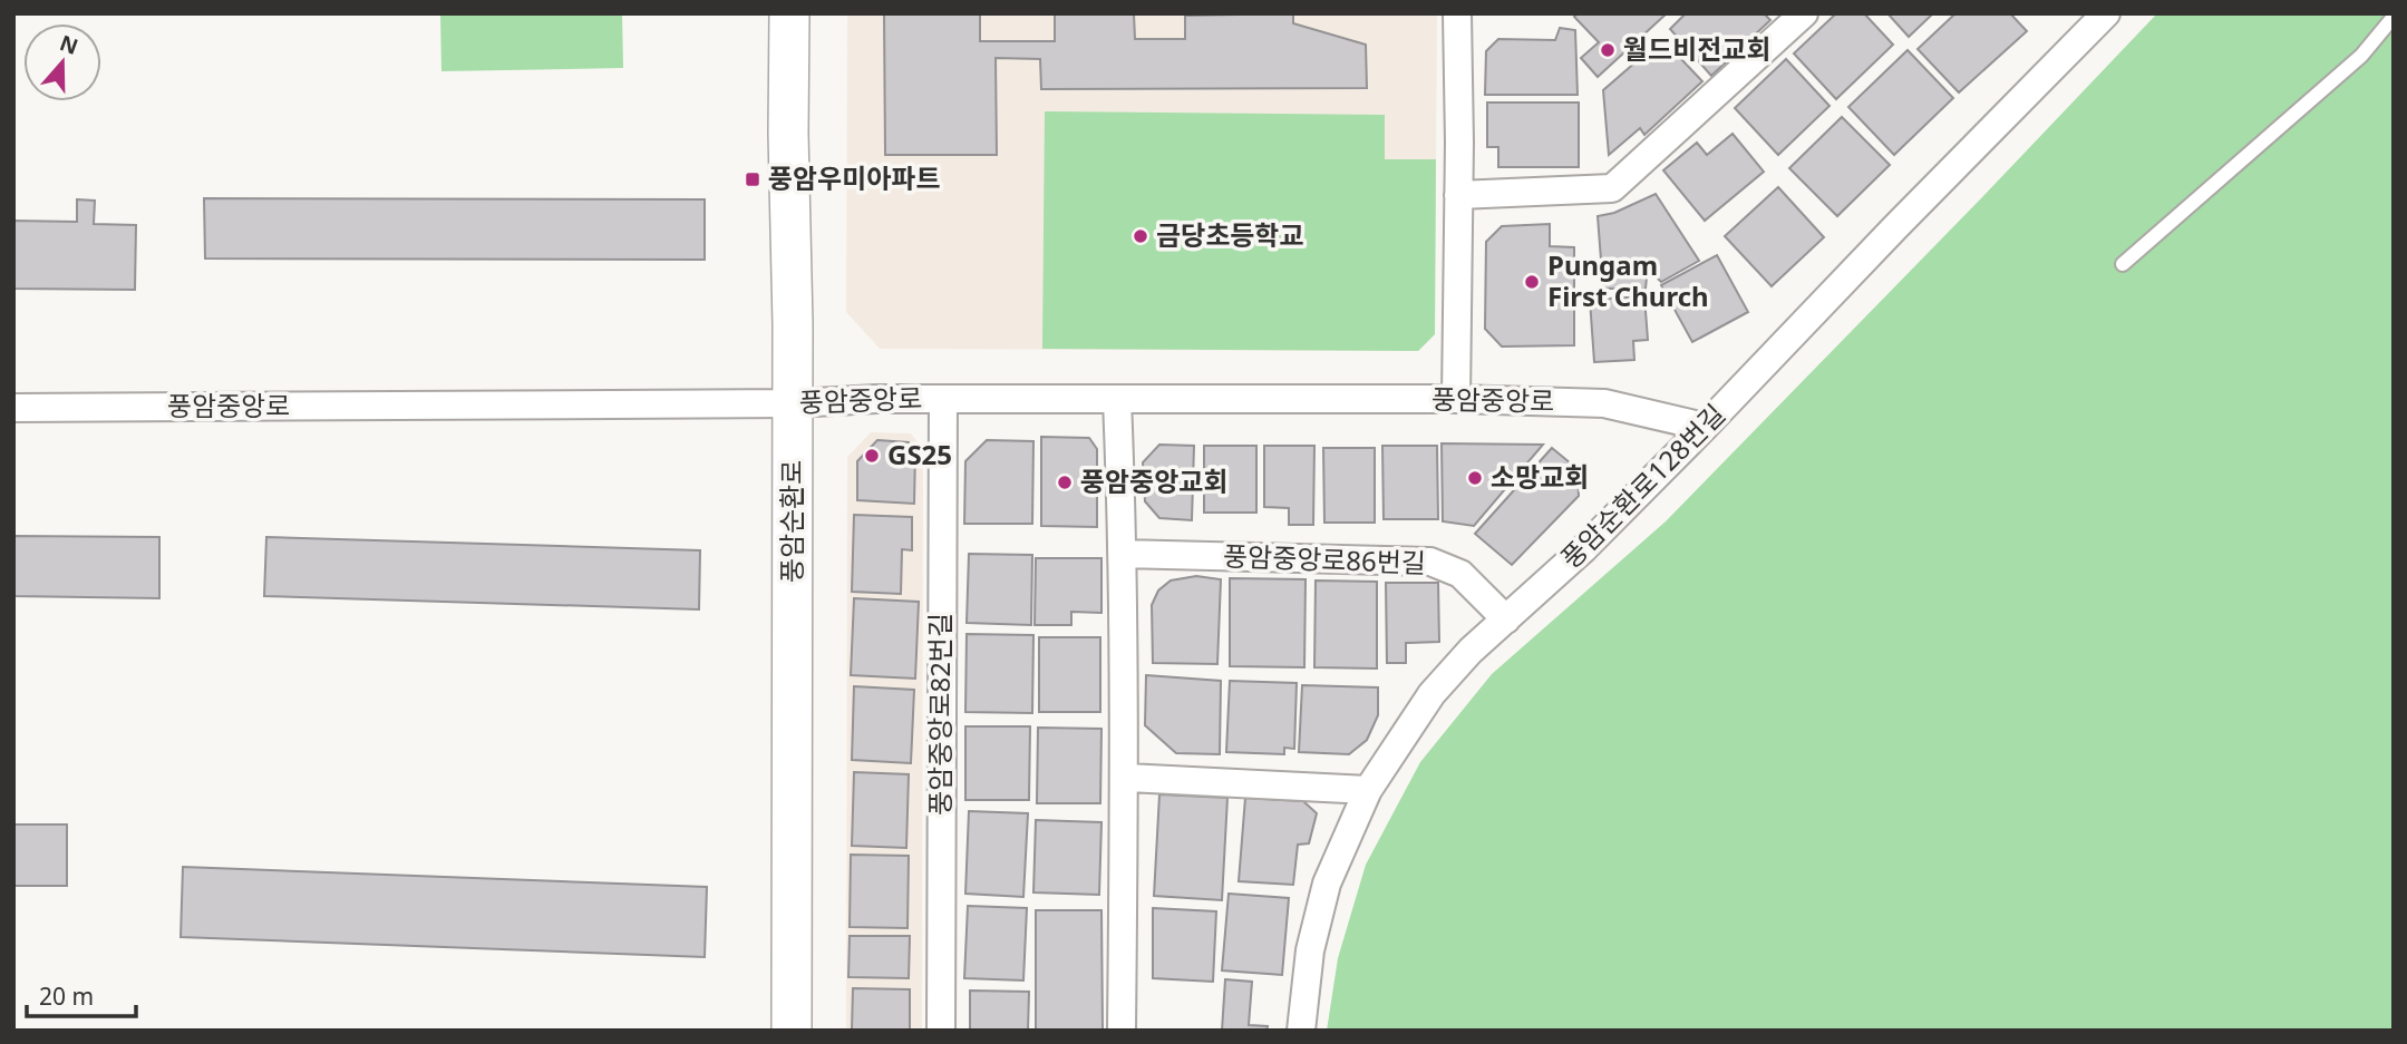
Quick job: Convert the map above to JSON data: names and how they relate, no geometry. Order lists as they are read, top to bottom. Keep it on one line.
{"streets":{"street":["풍암중앙로","풍암순환로128번길","풍암순환로","풍암중앙로86번길","풍암중앙로82번길"]},"crossings":[["풍암중앙로","풍암순환로128번길"],["풍암중앙로","풍암순환로"],["풍암중앙로","풍암중앙로82번길"],["풍암순환로128번길","풍암중앙로86번길"]],"places":{"other":["월드비전교회","금당초등학교","Pungam First Church","GS25","소망교회","풍암중앙교회"],"transit":["풍암우미아파트"]},"scale_bar":"20 m","north":"top"}
